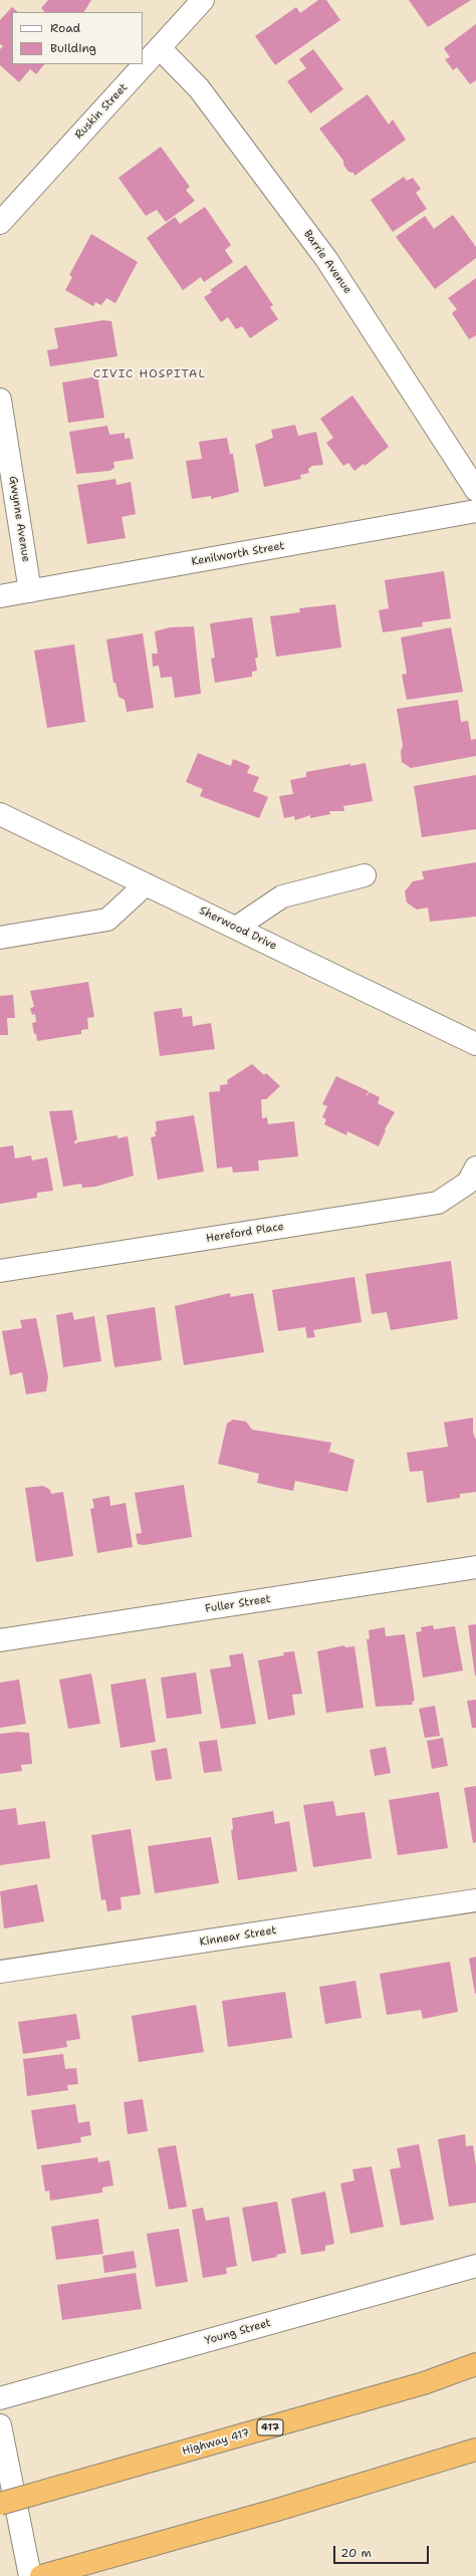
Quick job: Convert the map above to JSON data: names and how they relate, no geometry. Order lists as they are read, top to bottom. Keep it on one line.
{"streets":{"highway":["417","Highway 417"],"street":["Ruskin Street","Barrie Avenue","Gwynne Avenue","Kenilworth Street","Sherwood Drive","Hereford Place","Fuller Street","Kinnear Street","Young Street"]},"crossings":[["Ruskin Street","Barrie Avenue"],["Gwynne Avenue","Kenilworth Street"]],"districts":["CIVIC HOSPITAL"],"legend":["Road","Building"],"scale_bar":"20 m"}
